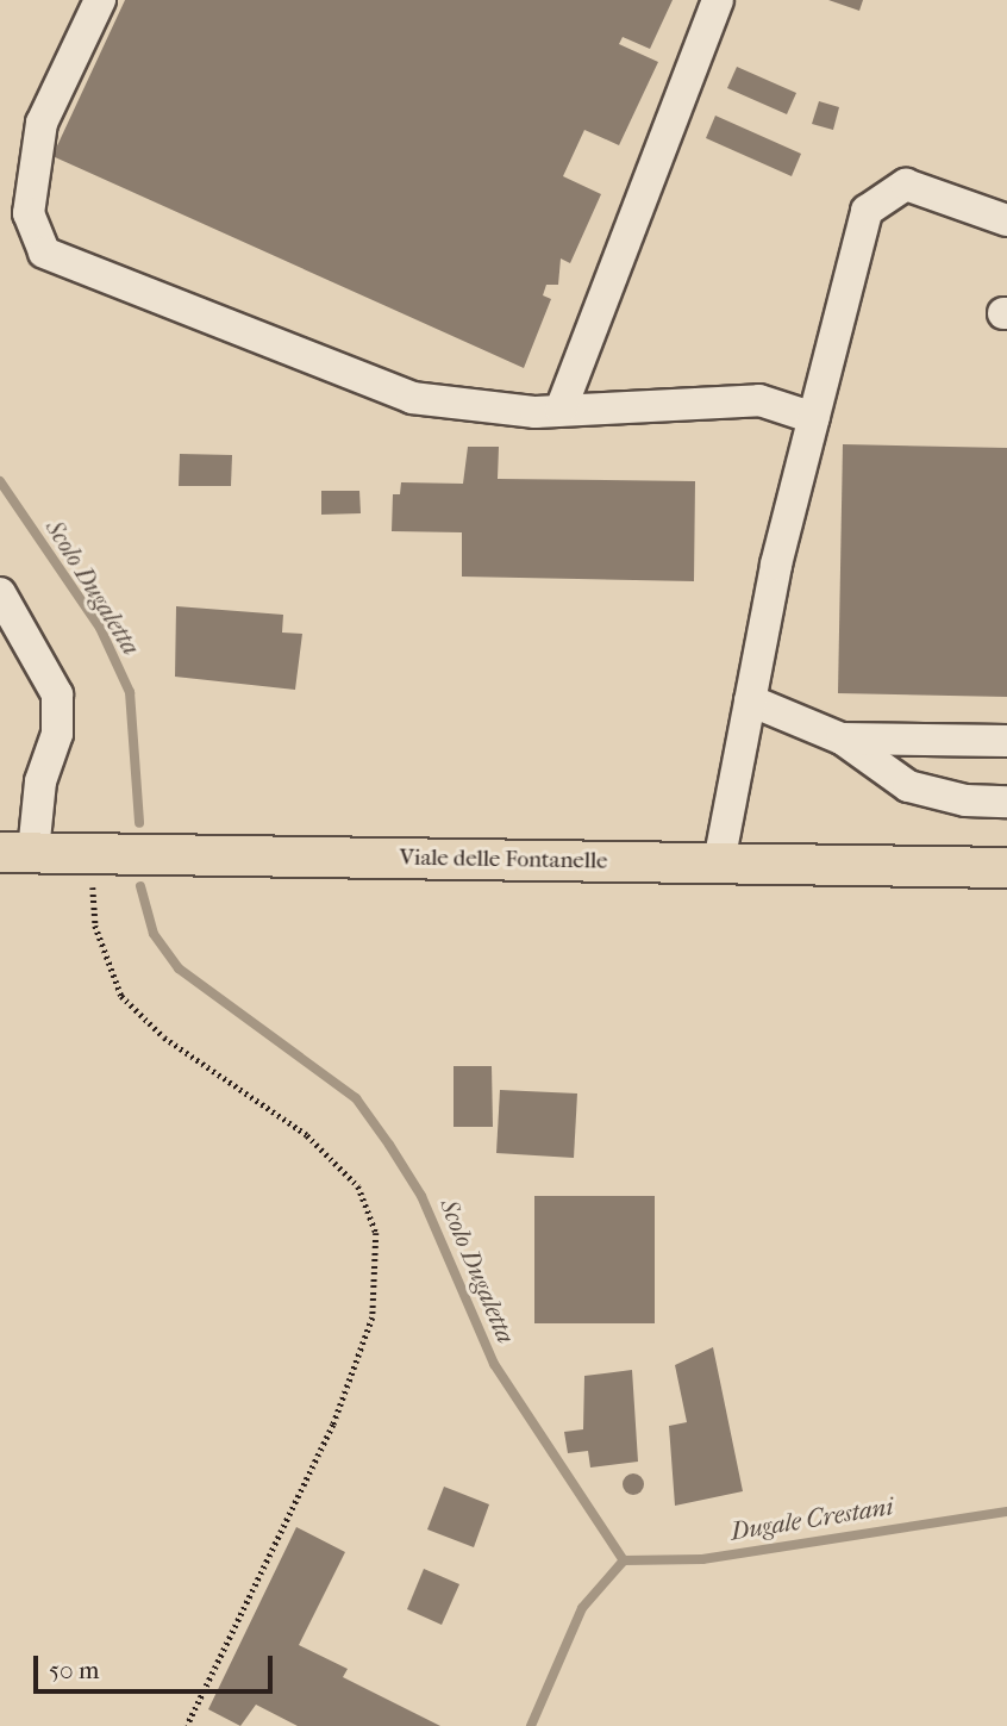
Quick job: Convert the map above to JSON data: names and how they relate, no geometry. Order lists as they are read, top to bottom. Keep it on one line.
{"streets":{"main road":["Viale delle Fontanelle"]},"water":["Scolo Dugaletta","Dugale Crestani"],"scale_bar":"50 m"}
